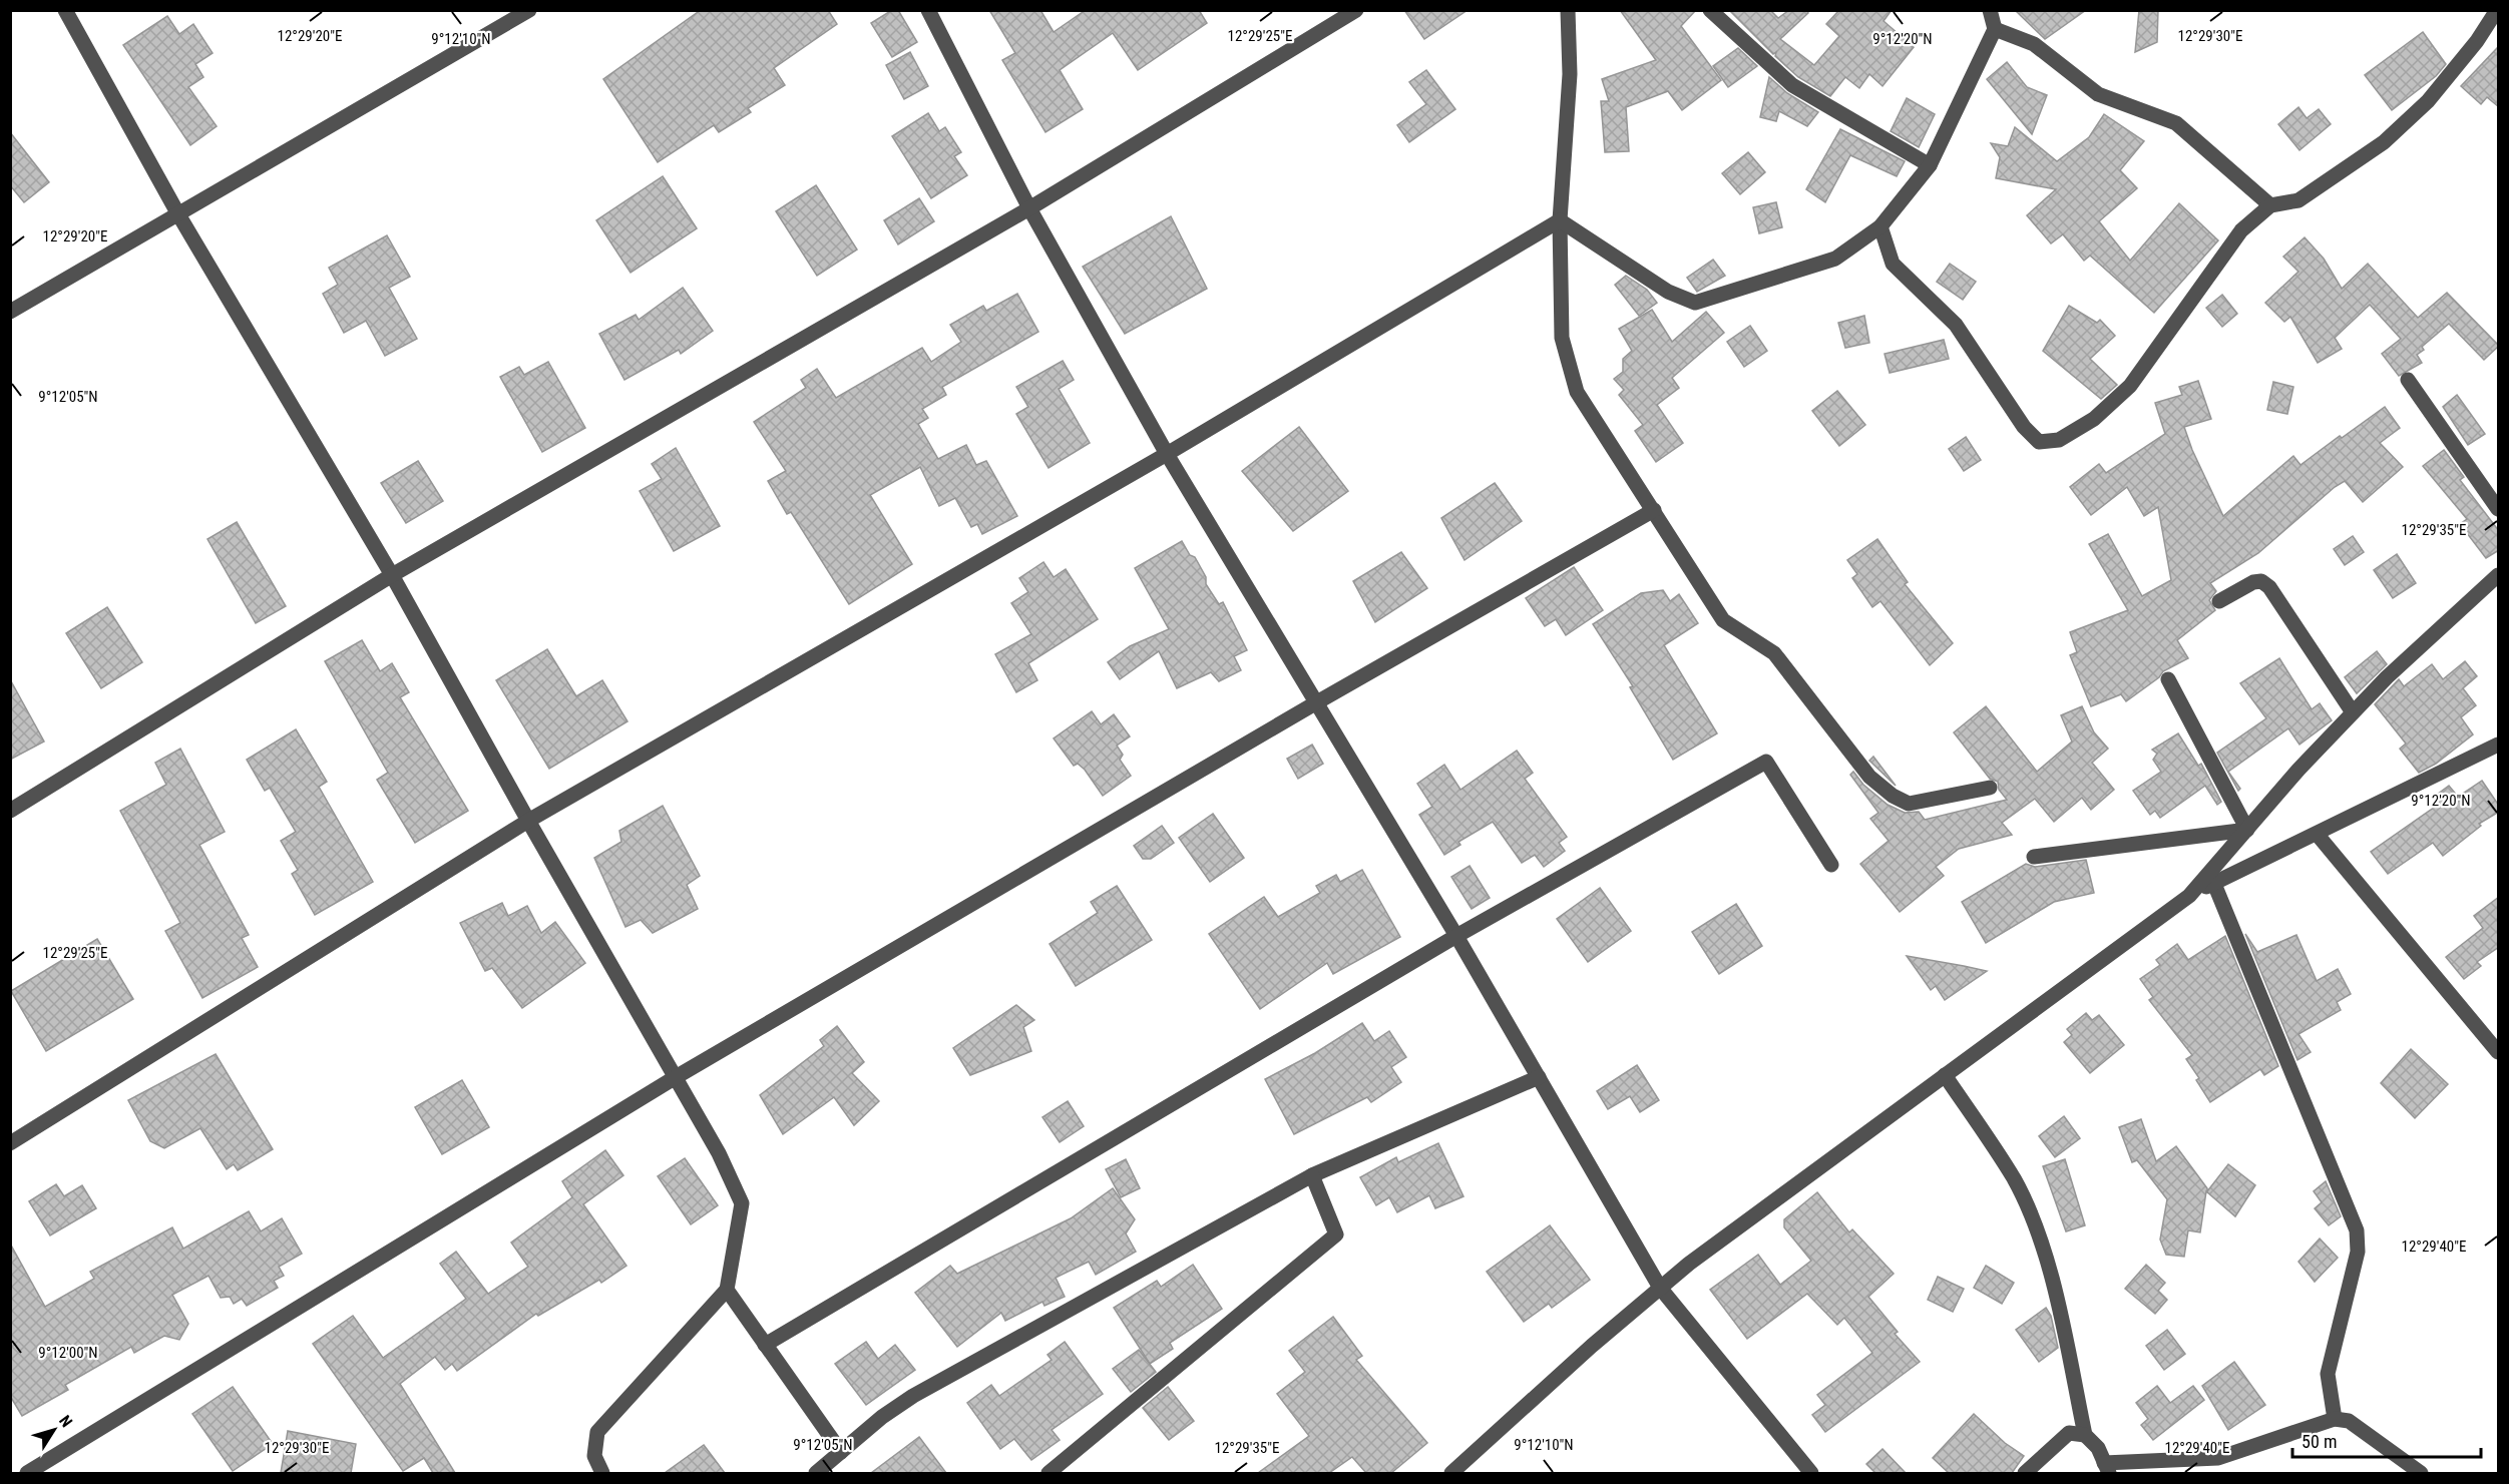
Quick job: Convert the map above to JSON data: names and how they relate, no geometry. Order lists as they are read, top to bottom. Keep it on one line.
{"scale_bar":"50 m","north":"top right","coordinates":["12°29'20\"E","12°29'25\"E","12°29'30\"E","9°12'10\"N","9°12'20\"N","9°12'05\"N","12°29'35\"E","12°29'40\"E","9°12'00\"N"]}
